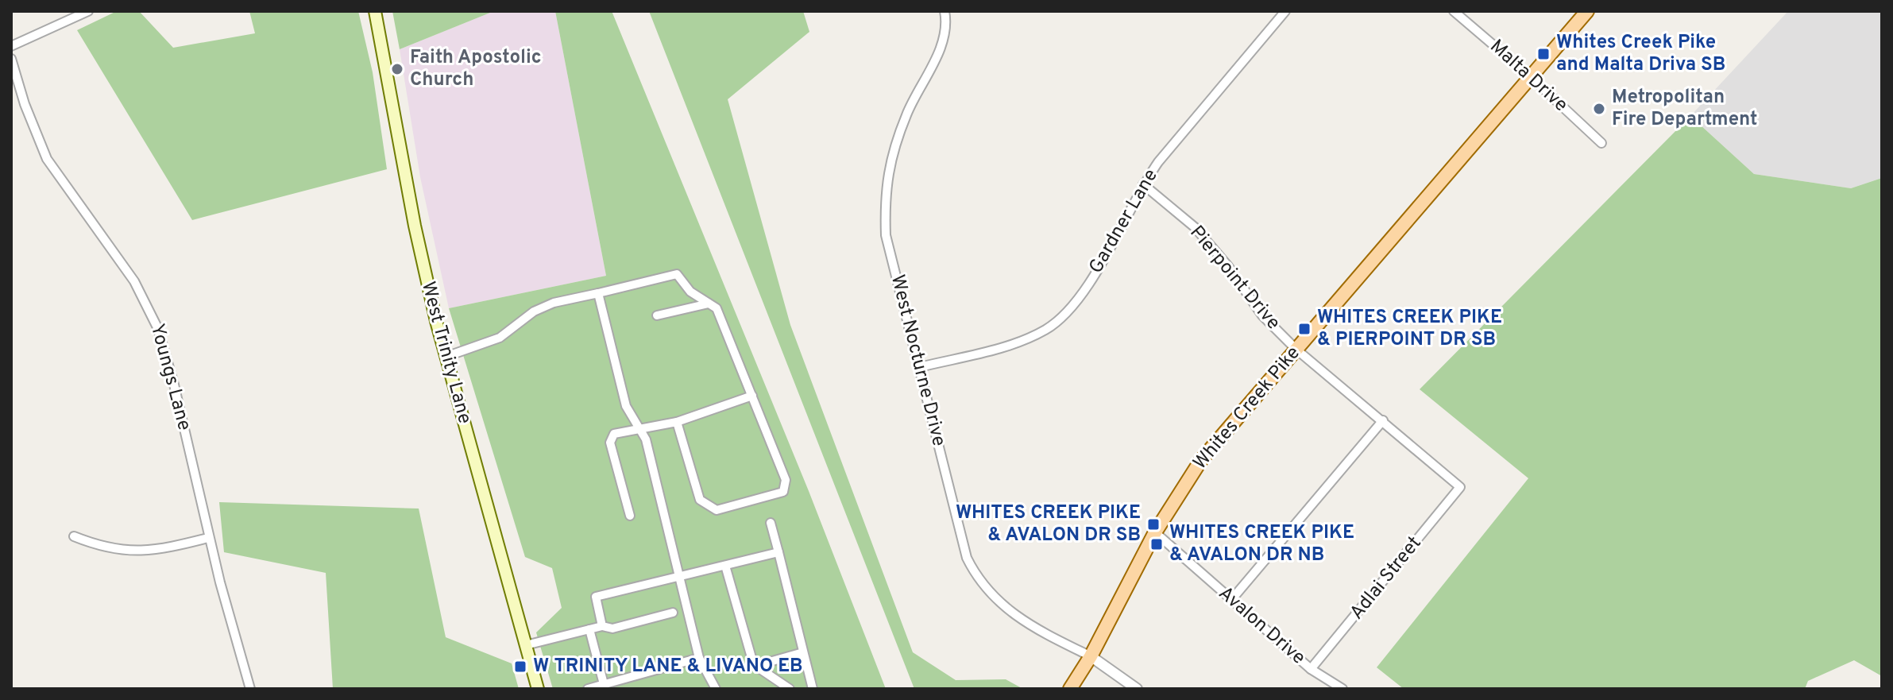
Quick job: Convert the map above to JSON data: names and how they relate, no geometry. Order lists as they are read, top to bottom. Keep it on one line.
{"streets":{"main road":["West Trinity Lane","Whites Creek Pike"],"street":["Malta Drive","Gardner Lane","Pierpoint Drive","West Nocturne Drive","Youngs Lane","Adlai Street","Avalon Drive"]},"crossings":[["Malta Drive","Whites Creek Pike"],["Gardner Lane","Pierpoint Drive"],["Gardner Lane","West Nocturne Drive"],["Pierpoint Drive","Whites Creek Pike"],["Pierpoint Drive","Adlai Street"],["West Nocturne Drive","Whites Creek Pike"],["Whites Creek Pike","Avalon Drive"],["Adlai Street","Avalon Drive"]],"places":{"transit":["Whites Creek Pike and Malta Driva SB","WHITES CREEK PIKE & PIERPOINT DR SB","WHITES CREEK PIKE & AVALON DR SB","WHITES CREEK PIKE & AVALON DR NB","W TRINITY LANE & LIVANO EB"],"other":["Faith Apostolic Church","Metropolitan Fire Department"]}}
